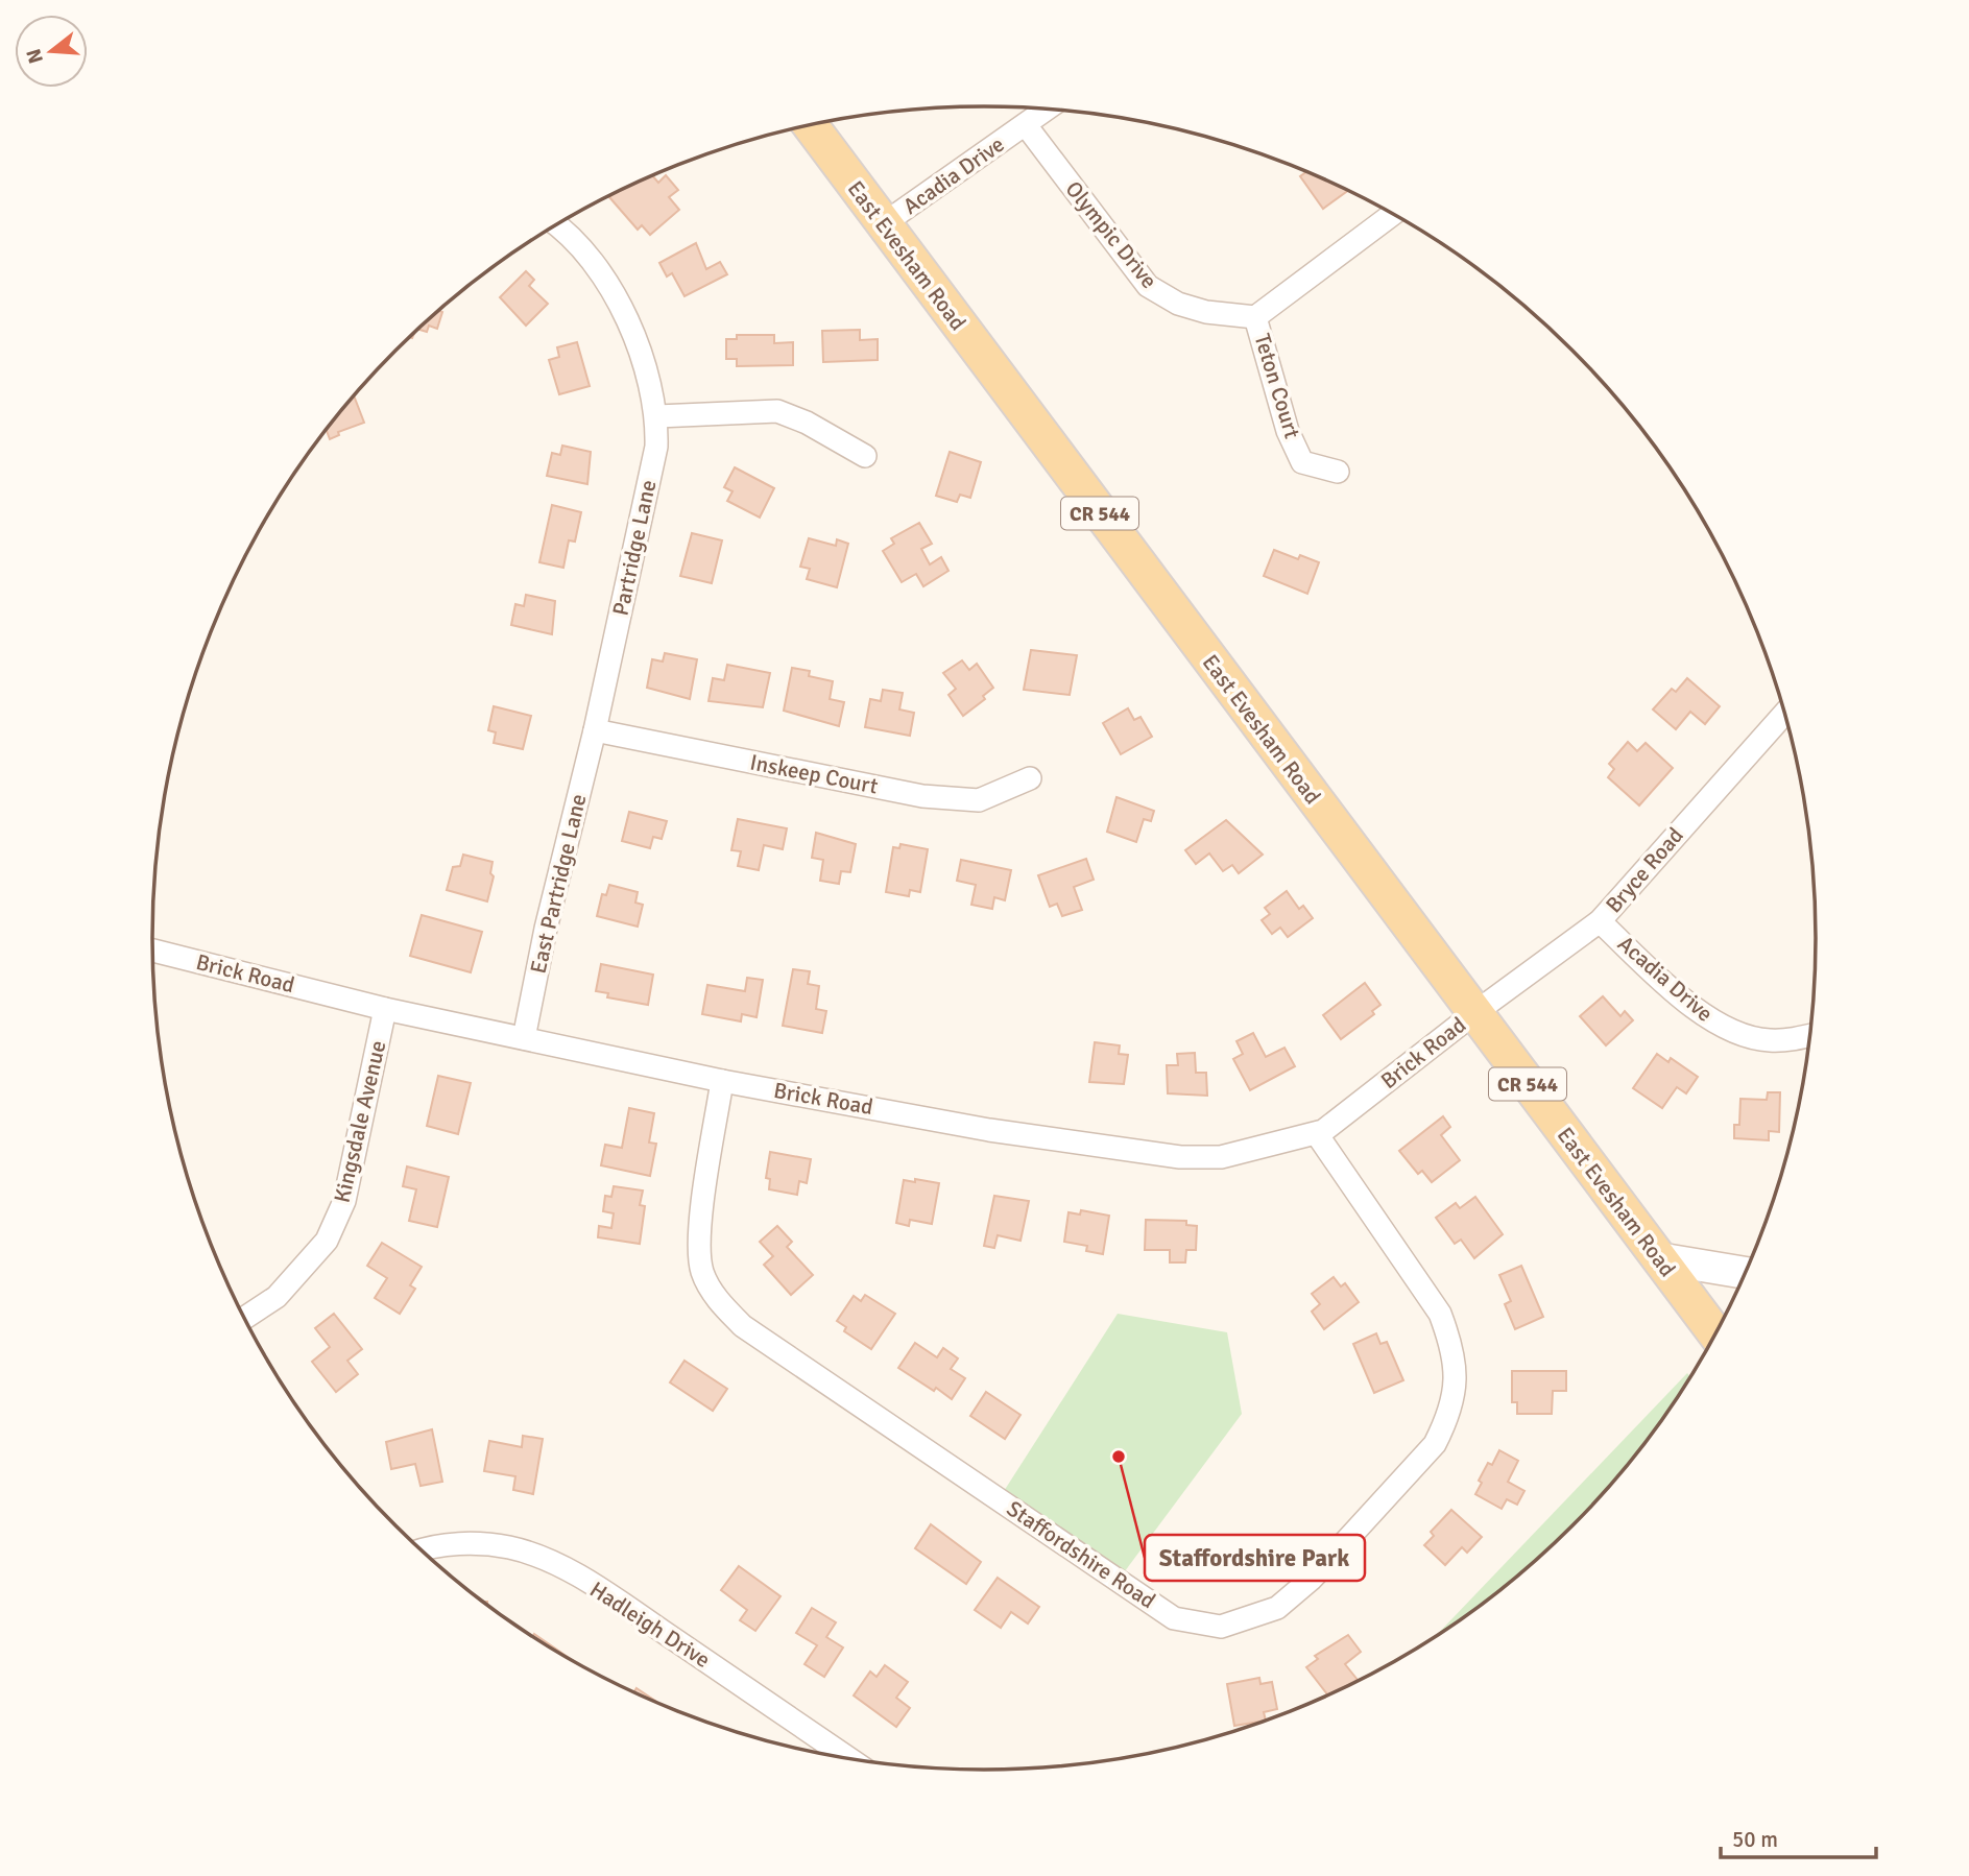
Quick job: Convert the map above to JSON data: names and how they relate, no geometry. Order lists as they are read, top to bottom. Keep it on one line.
{"streets":{"main road":["East Evesham Road","CR 544"],"street":["Acadia Drive","Olympic Drive","Teton Court","Partridge Lane","Inskeep Court","Bryce Road","East Partridge Lane","Brick Road","Kingsdale Avenue","Staffordshire Road","Hadleigh Drive"]},"crossings":[["Acadia Drive","Olympic Drive"],["Acadia Drive","East Evesham Road"],["Acadia Drive","Bryce Road"],["Olympic Drive","Teton Court"],["East Evesham Road","Bryce Road"],["East Evesham Road","Brick Road"],["Partridge Lane","Inskeep Court"],["Partridge Lane","East Partridge Lane"],["Inskeep Court","East Partridge Lane"],["Bryce Road","Brick Road"],["East Partridge Lane","Brick Road"],["Brick Road","Kingsdale Avenue"],["Brick Road","Staffordshire Road"]],"places":["Staffordshire Park"],"scale_bar":"50 m","north":"left"}
